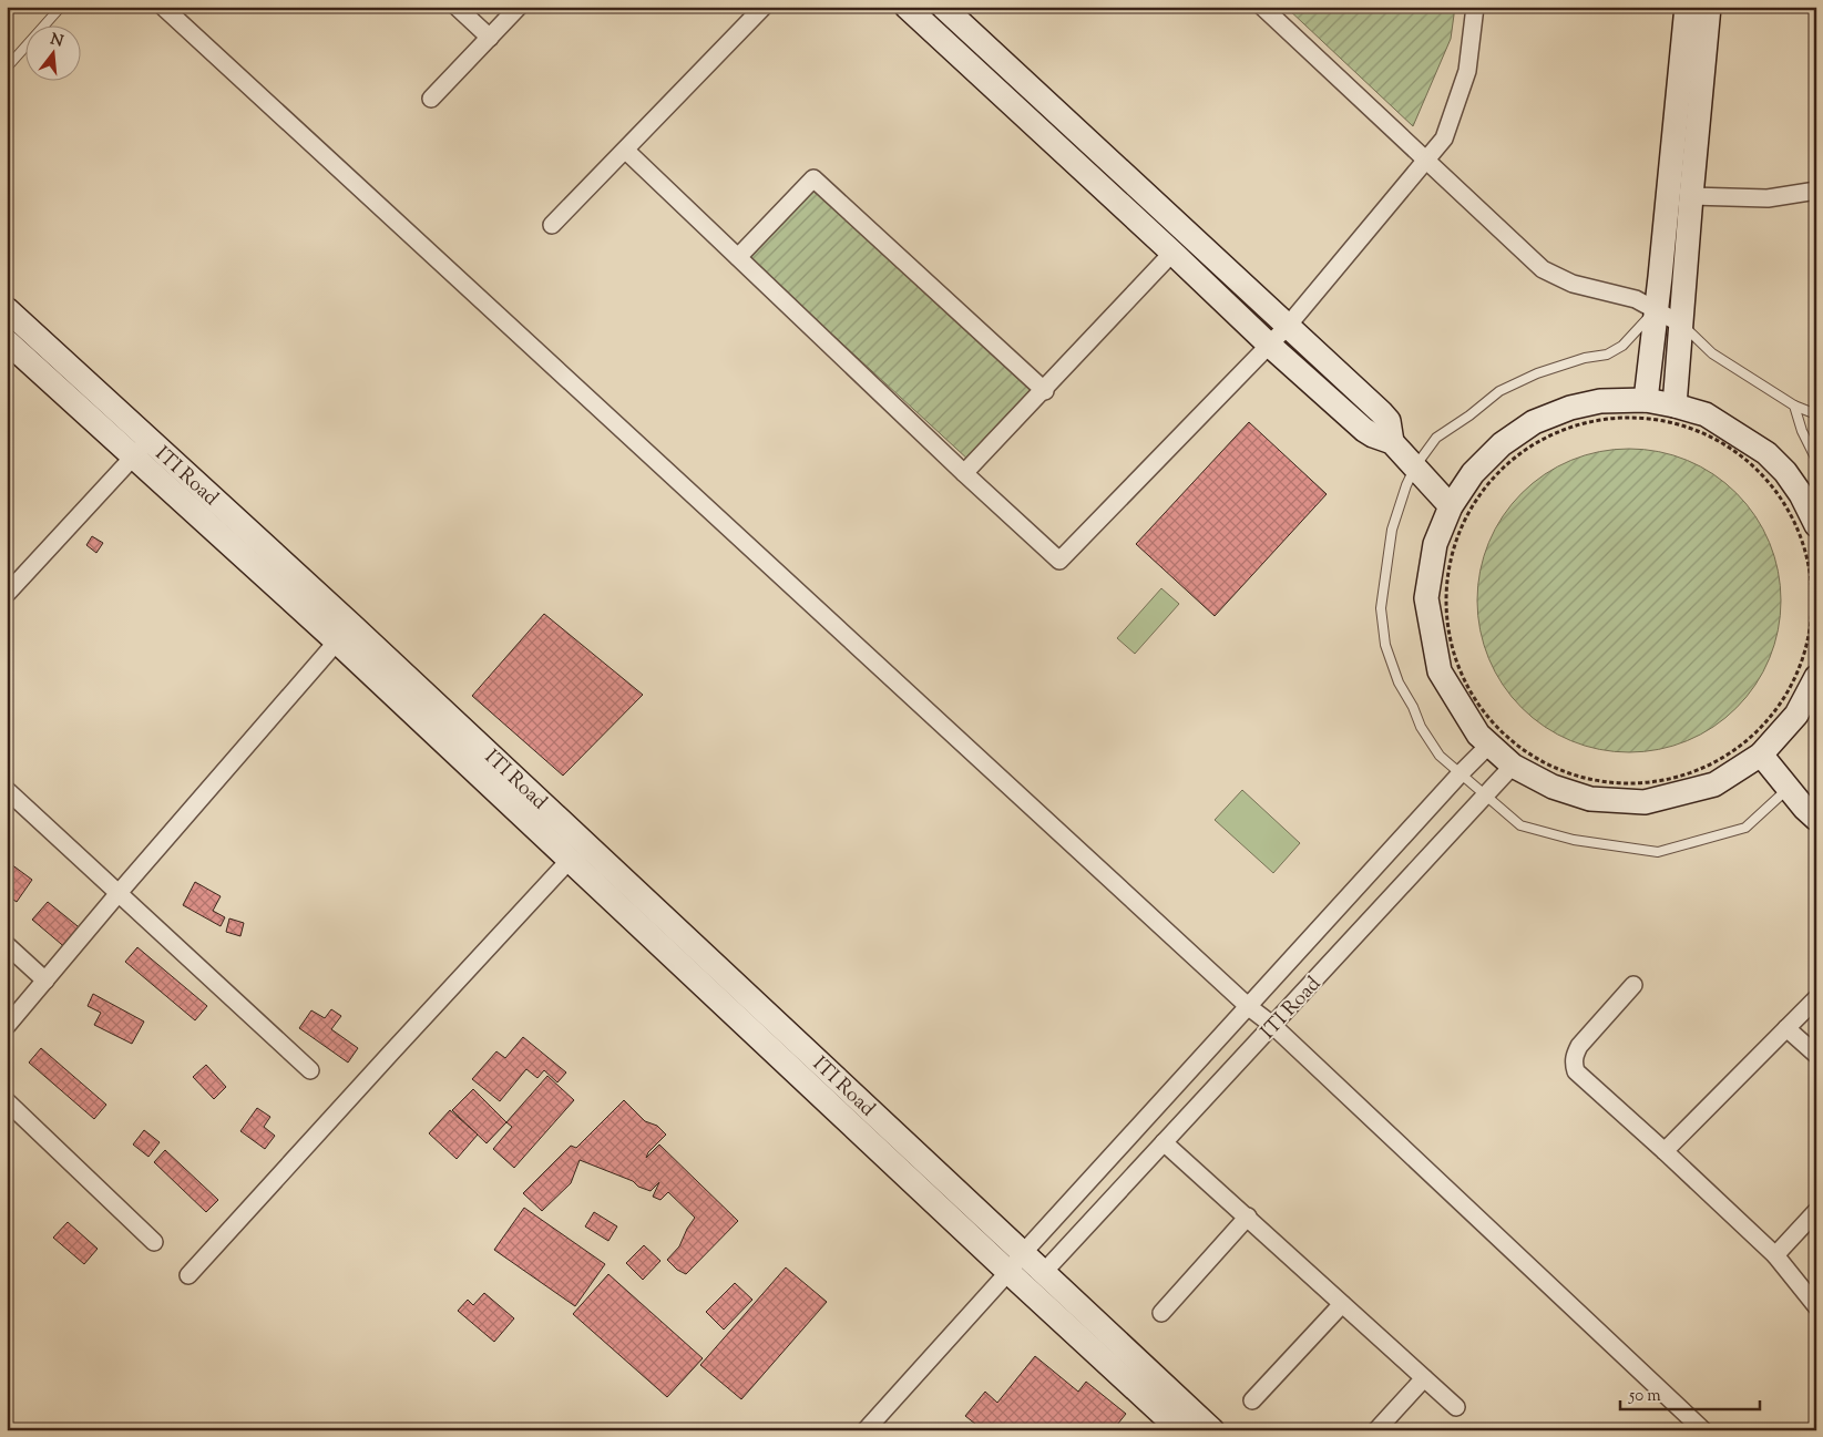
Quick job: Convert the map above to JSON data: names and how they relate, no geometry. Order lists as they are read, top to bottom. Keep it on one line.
{"streets":{"street":["ITI Road"]},"scale_bar":"50 m","north":"top"}
